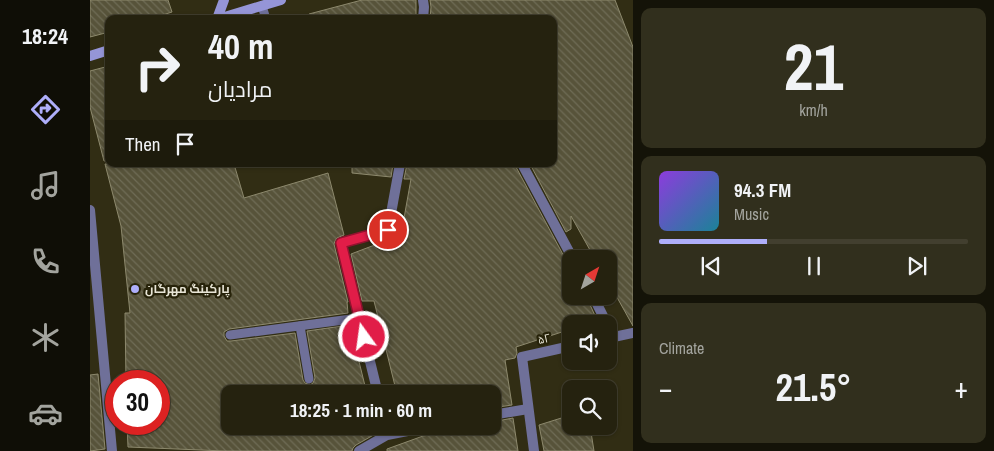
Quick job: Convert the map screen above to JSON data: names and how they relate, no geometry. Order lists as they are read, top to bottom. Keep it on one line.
{"streets":{"street":["۵۲"]},"places":["پارکینگ مهرگان"],"north":"top right","page":{"tabs":"18:24","tile":[["21","km/h"],"Climate"],"turn":["40 m","مرادیان"],"then":"Then","song":["94.3 FM","Music"],"heat":["−","21.5°","+"],"limit":"30","trip":"18:25 · 1 min · 60 m"}}
